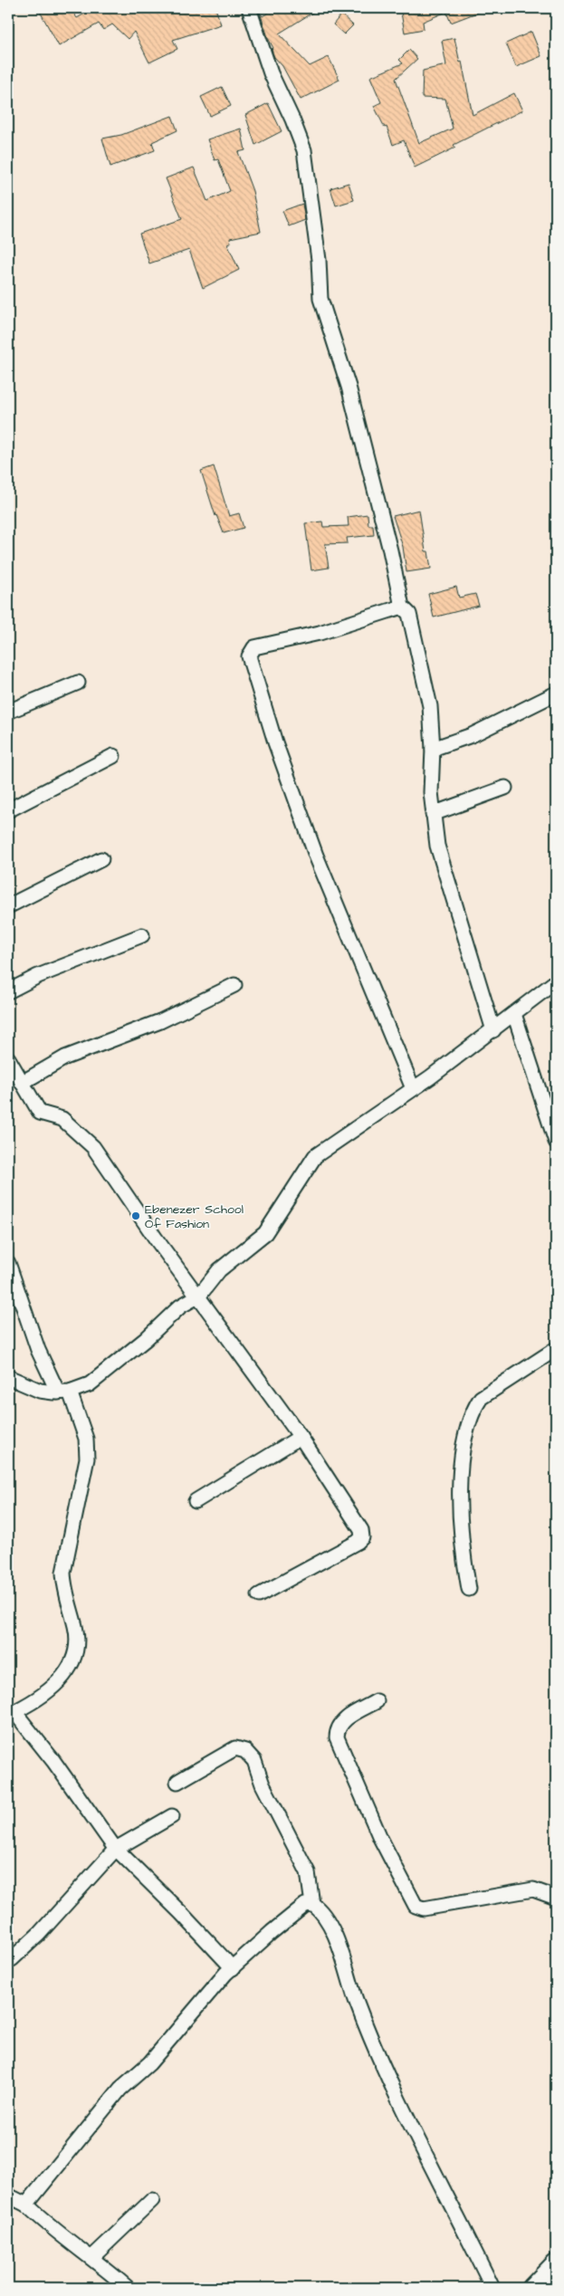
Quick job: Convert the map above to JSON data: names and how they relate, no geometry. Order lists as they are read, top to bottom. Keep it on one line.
{"places":["Ebenezer School Of Fashion"]}
